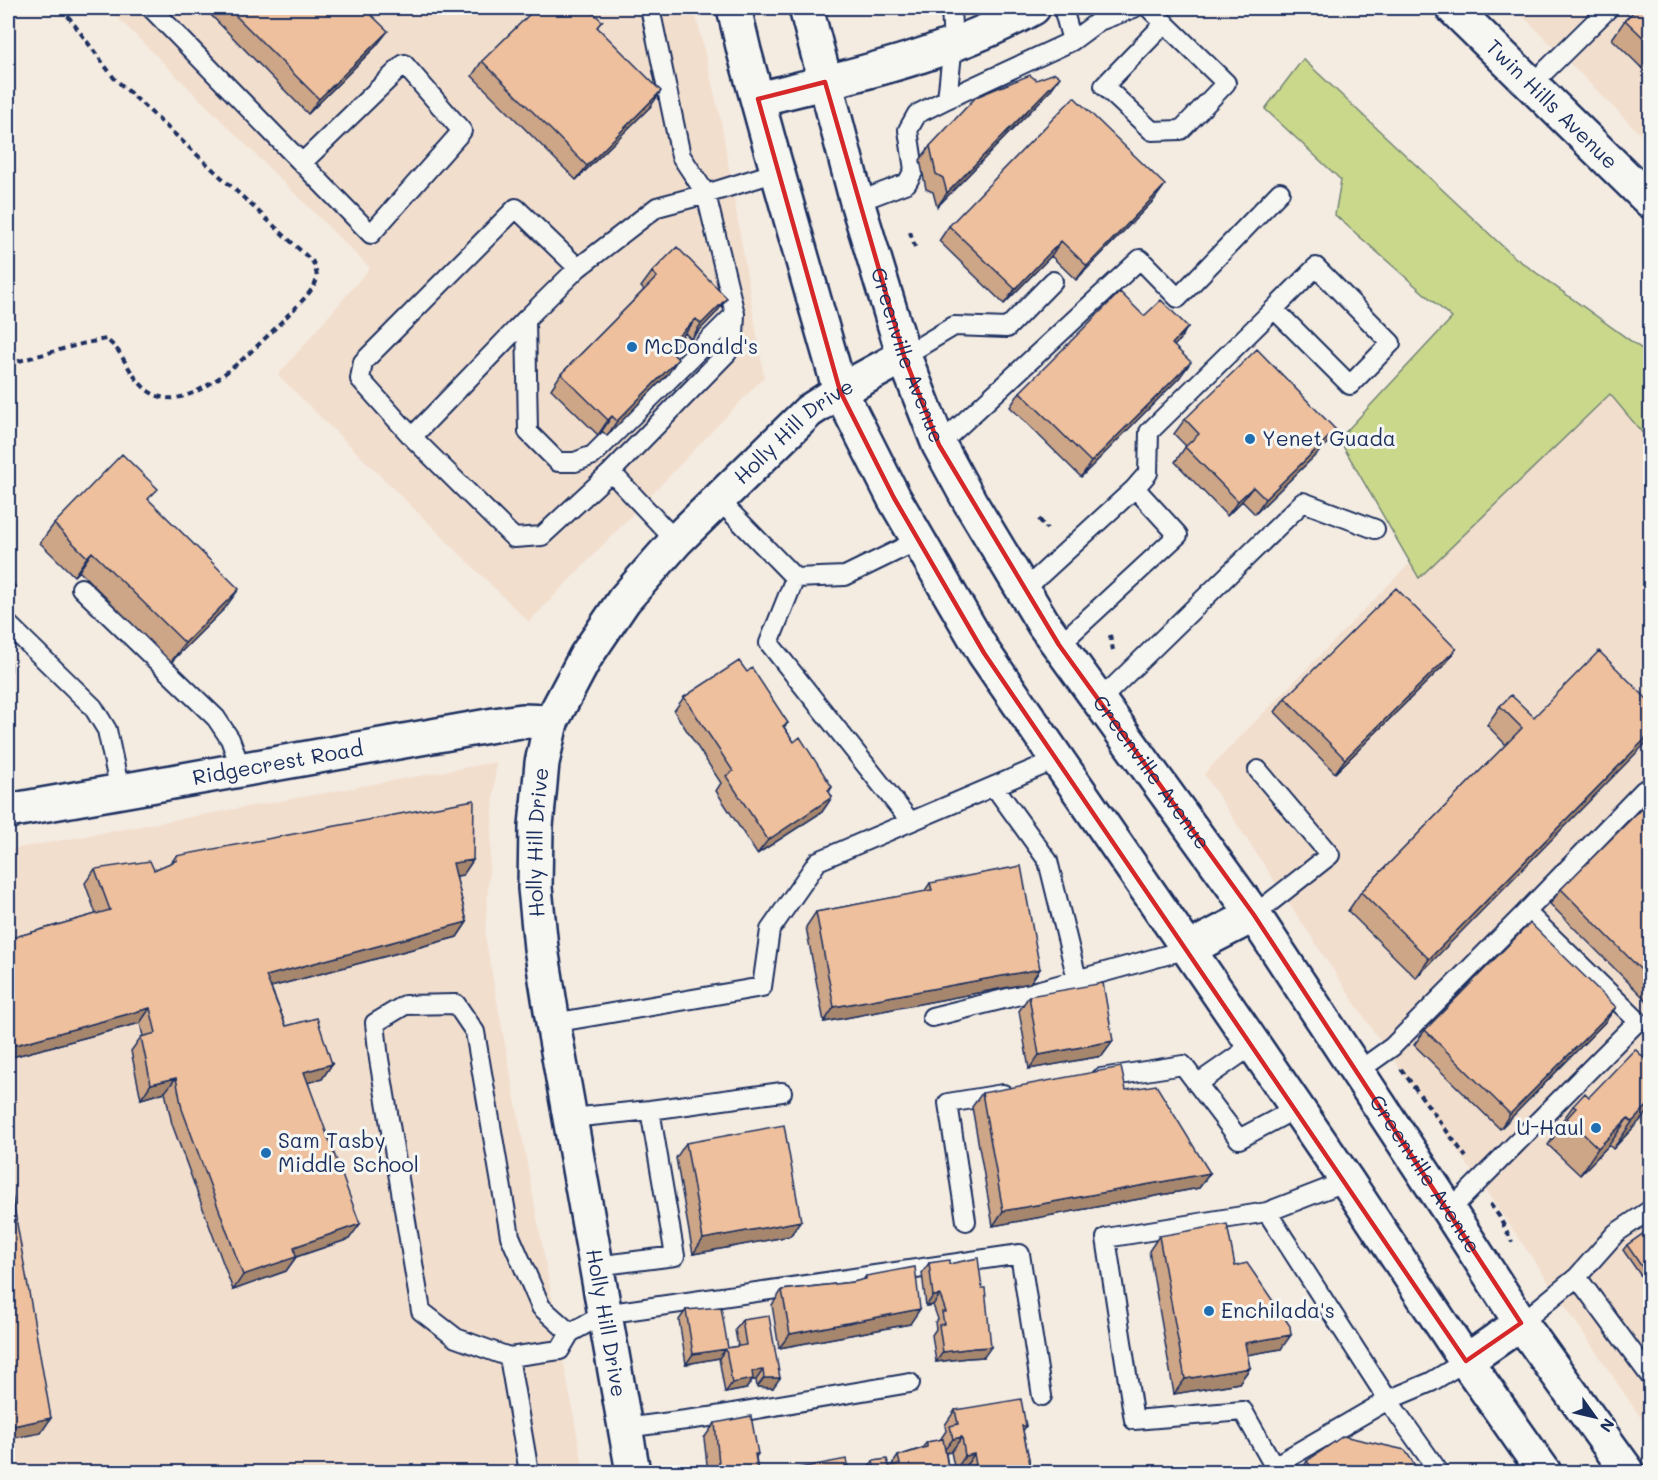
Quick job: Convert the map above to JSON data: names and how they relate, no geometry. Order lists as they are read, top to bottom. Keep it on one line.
{"streets":{"main road":["Twin Hills Avenue","Greenville Avenue","Holly Hill Drive","Ridgecrest Road"]},"crossings":[["Greenville Avenue","Holly Hill Drive"],["Holly Hill Drive","Ridgecrest Road"]],"places":["McDonald's","Yenet Guada","U-Haul","Sam Tasby Middle School","Enchilada's"],"north":"bottom right"}
